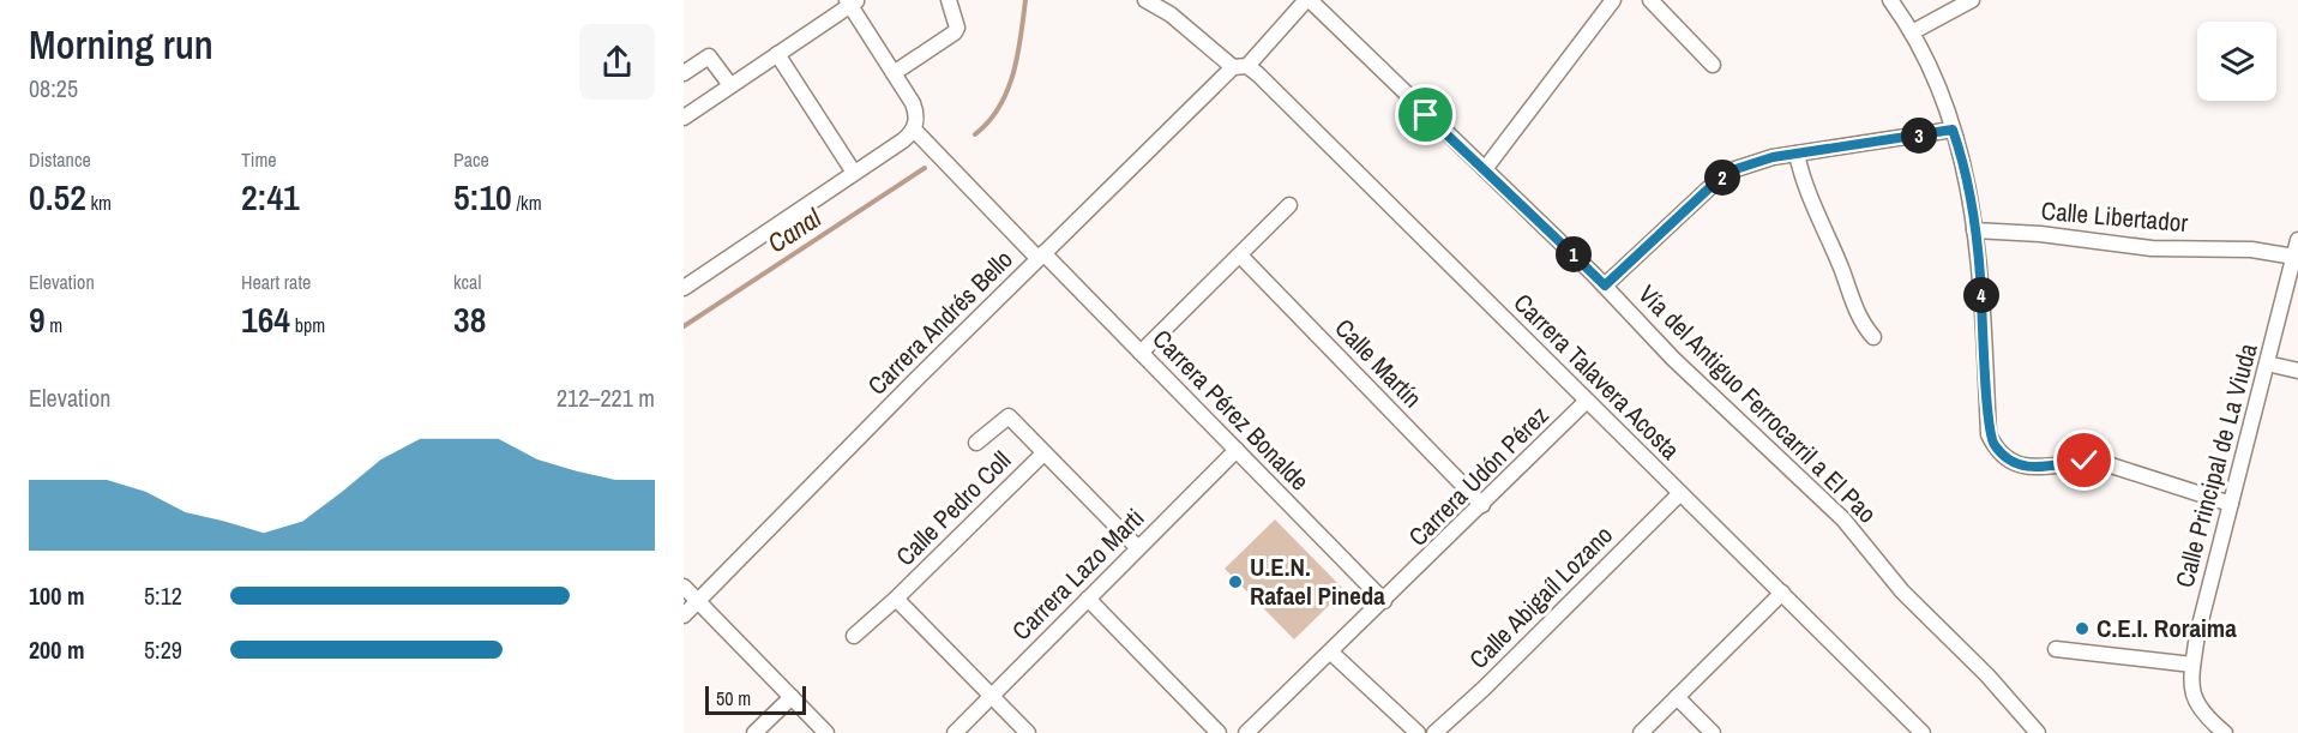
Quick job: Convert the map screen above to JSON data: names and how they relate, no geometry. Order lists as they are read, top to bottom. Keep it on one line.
{"streets":{"street":["Calle Libertador","Carrera Andrés Bello","Calle Martín","Carrera Talavera Acosta","Vía del Antiguo Ferrocarril a El Pao","Carrera Pérez Bonalde","Calle Principal de La Viuda","Carrera Udón Pérez","Calle Pedro Coll","Carrera Lazo Marti","Calle Abigaíl Lozano"]},"crossings":[["Calle Libertador","Calle Principal de La Viuda"],["Carrera Andrés Bello","Carrera Talavera Acosta"],["Carrera Andrés Bello","Vía del Antiguo Ferrocarril a El Pao"],["Carrera Andrés Bello","Carrera Pérez Bonalde"],["Calle Martín","Carrera Udón Pérez"],["Carrera Talavera Acosta","Carrera Udón Pérez"],["Carrera Talavera Acosta","Calle Abigaíl Lozano"],["Carrera Pérez Bonalde","Carrera Udón Pérez"],["Carrera Pérez Bonalde","Carrera Lazo Marti"]],"water":["Canal"],"places":["U.E.N. Rafael Pineda","C.E.I. Roraima"],"scale_bar":"50 m","page":{"heading":["Morning run","08:25"],"pins":["3","2","1","4"],"stats":[["Distance","0.52 km"],["Time","2:41"],["Pace","5:10 /km"],["Elevation","9 m"],["Heart rate","164 bpm"],["kcal","38"]],"chart":["Elevation","212–221 m"],"list":[{"name":"100 m","note":"5:12"},{"name":"200 m","note":"5:29"}],"scale":"50 m"}}
